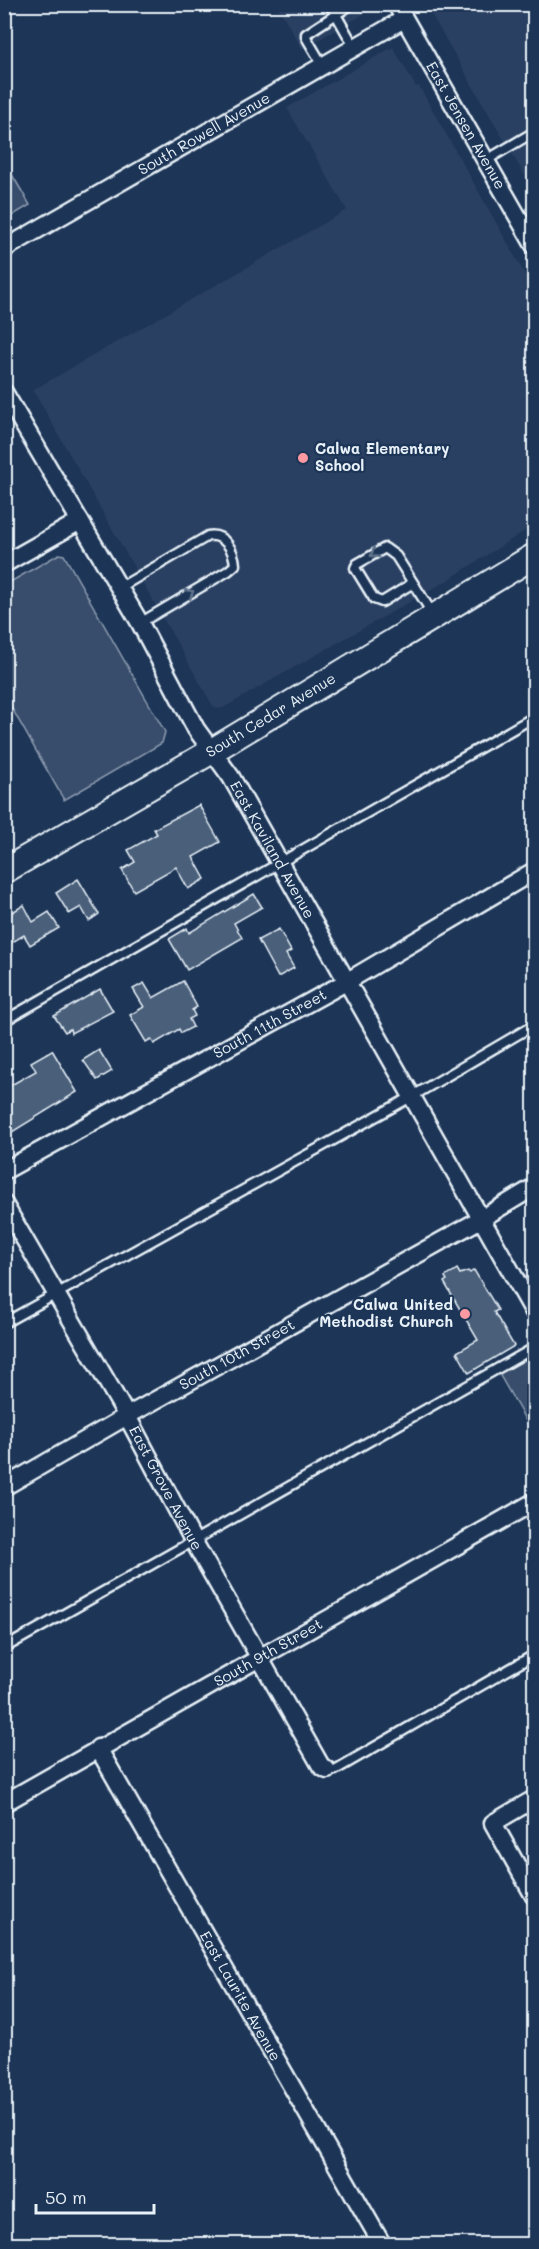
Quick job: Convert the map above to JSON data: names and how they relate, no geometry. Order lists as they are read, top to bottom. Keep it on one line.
{"streets":{"main road":["South Cedar Avenue"],"street":["East Jensen Avenue","South Rowell Avenue","East Kaviland Avenue","South 11th Street","South 10th Street","East Grove Avenue","South 9th Street","East Laurite Avenue"]},"crossings":[["East Jensen Avenue","South Rowell Avenue"],["South Cedar Avenue","East Kaviland Avenue"],["East Kaviland Avenue","South 11th Street"],["East Kaviland Avenue","South 10th Street"],["South 10th Street","East Grove Avenue"],["East Grove Avenue","South 9th Street"],["South 9th Street","East Laurite Avenue"]],"places":["Calwa Elementary School","Calwa United Methodist Church"],"scale_bar":"50 m"}
